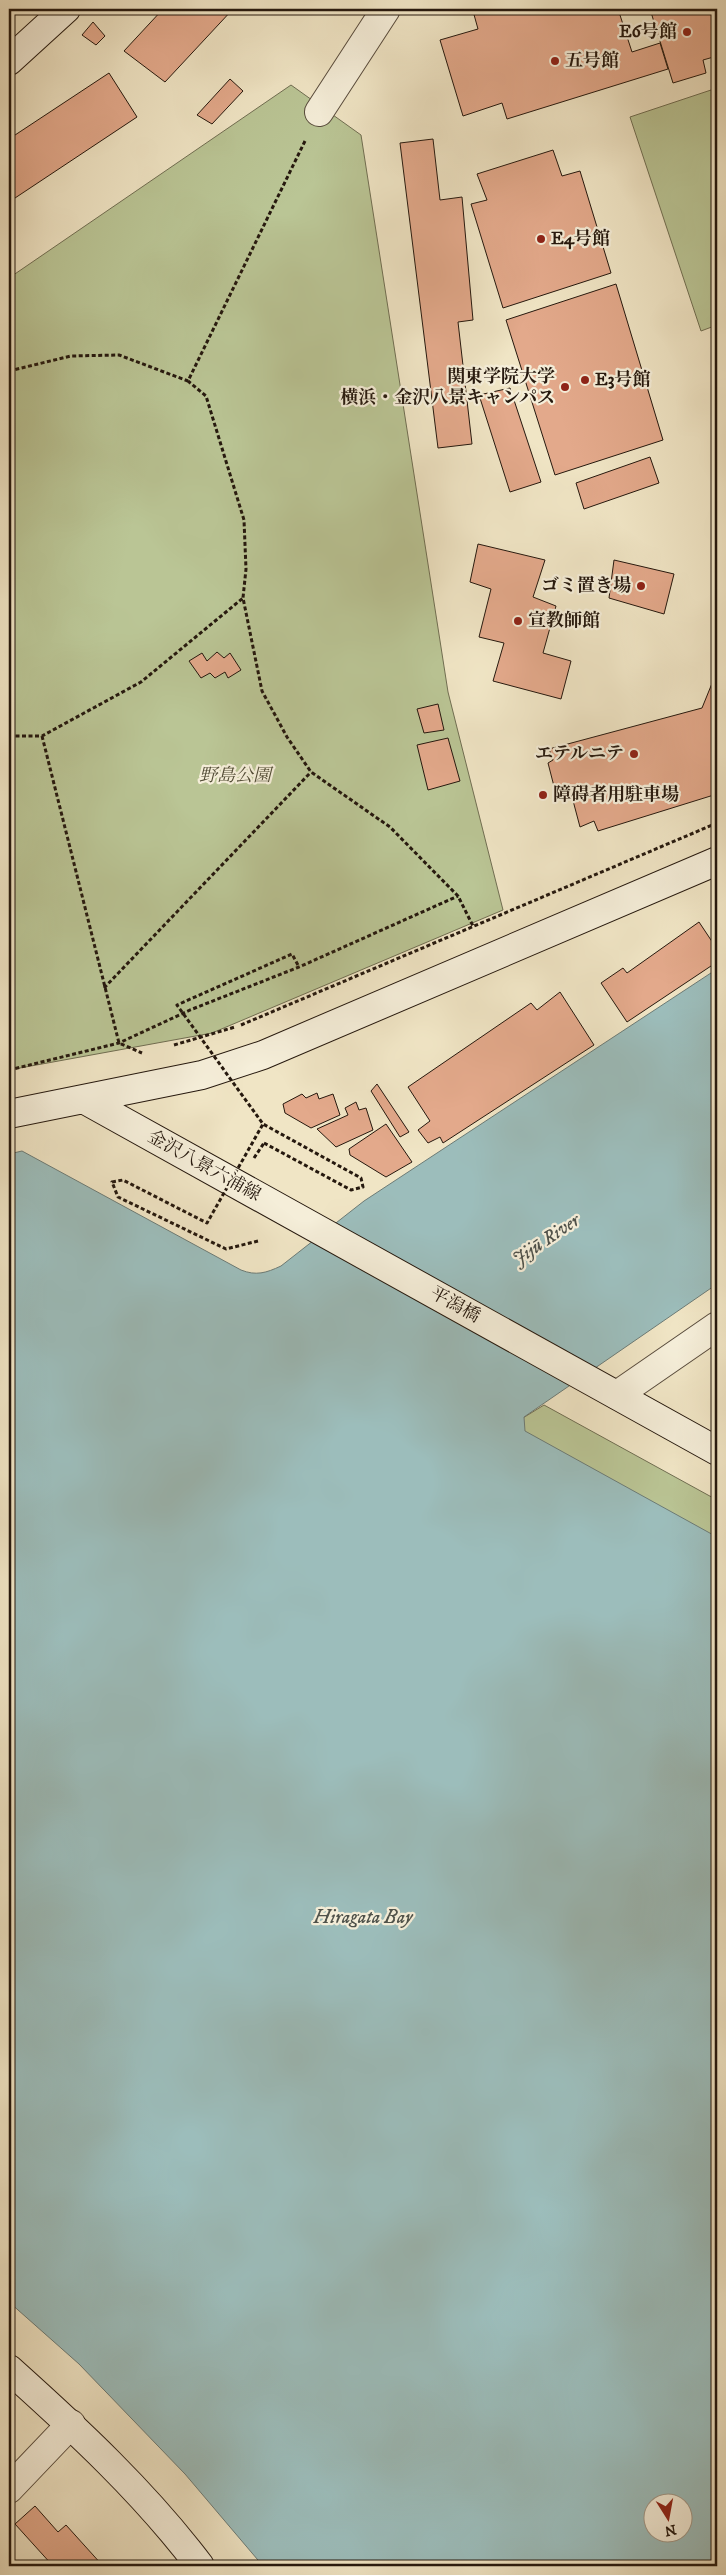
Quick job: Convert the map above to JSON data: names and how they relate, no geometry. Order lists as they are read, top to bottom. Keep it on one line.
{"streets":{"street":["金沢八景六浦線","平潟橋"]},"crossings":[["金沢八景六浦線","平潟橋"]],"water":["Jijū River","Hiragata Bay"],"parks":["野島公園"],"places":["E6号館","五号館","E4号館","E3号館","関東学院大学 横浜・金沢八景キャンパス","ゴミ置き場","宣教師館","エテルニテ","障碍者用駐車場"],"north":"bottom"}
